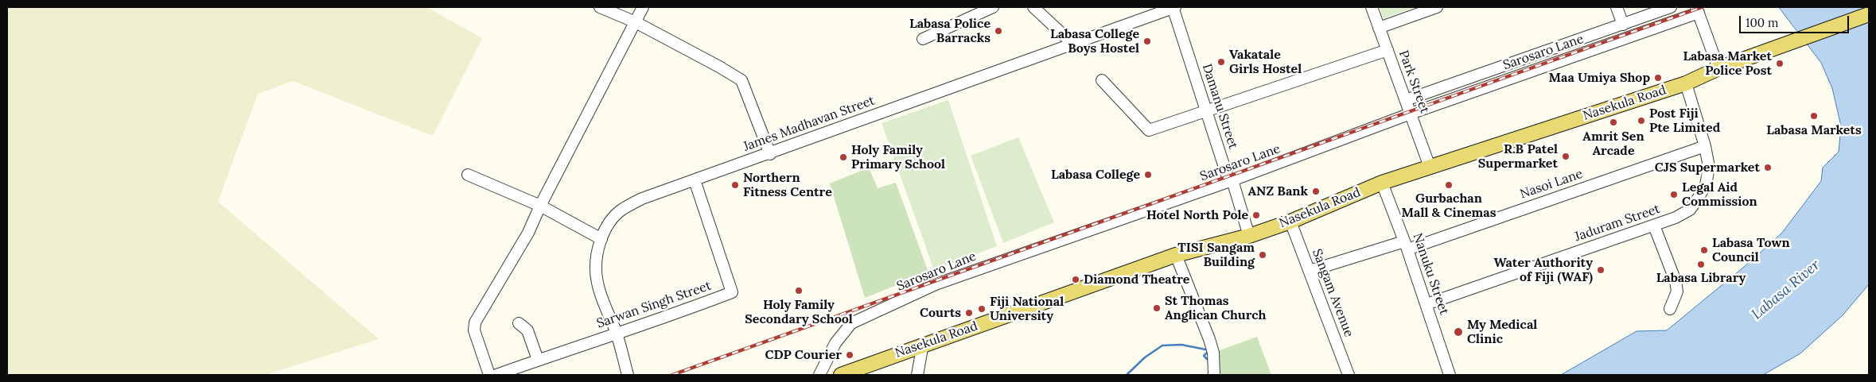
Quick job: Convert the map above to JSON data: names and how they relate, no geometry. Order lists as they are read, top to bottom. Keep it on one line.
{"streets":{"main road":["Nasekula Road"],"street":["Sarosaro Lane","Park Street","Damanu Street","James Madhavan Street","Nasoi Lane","Jaduram Street","Nanuku Street","Sangam Avenue","Sarwan Singh Street"]},"crossings":[["Sarosaro Lane","Park Street"],["Sarosaro Lane","Damanu Street"],["Park Street","Nasekula Road"],["Nasekula Road","Damanu Street"],["Nasekula Road","Jaduram Street"],["Nasekula Road","Nanuku Street"],["Nasekula Road","Sangam Avenue"],["Damanu Street","James Madhavan Street"],["James Madhavan Street","Sarwan Singh Street"],["Nasoi Lane","Jaduram Street"],["Nasoi Lane","Nanuku Street"],["Nasoi Lane","Sangam Avenue"],["Jaduram Street","Nanuku Street"]],"water":["Labasa River"],"places":["Labasa Police Barracks","Labasa College Boys Hostel","Vakatale Girls Hostel","Labasa Market Police Post","Maa Umiya Shop","Labasa Markets","Post Fiji Pte Limited","Amrit Sen Arcade","R.B Patel Supermarket","Holy Family Primary School","CJS Supermarket","Labasa College","Northern Fitness Centre","Gurbachan Mall & Cinemas","ANZ Bank","Legal Aid Commission","Hotel North Pole","Labasa Town Council","TISI Sangam Building","Labasa Library","Water Authority of Fiji (WAF)","Diamond Theatre","Holy Family Secondary School","St Thomas Anglican Church","Fiji National University","Courts","My Medical Clinic","CDP Courier"],"scale_bar":"100 m"}
